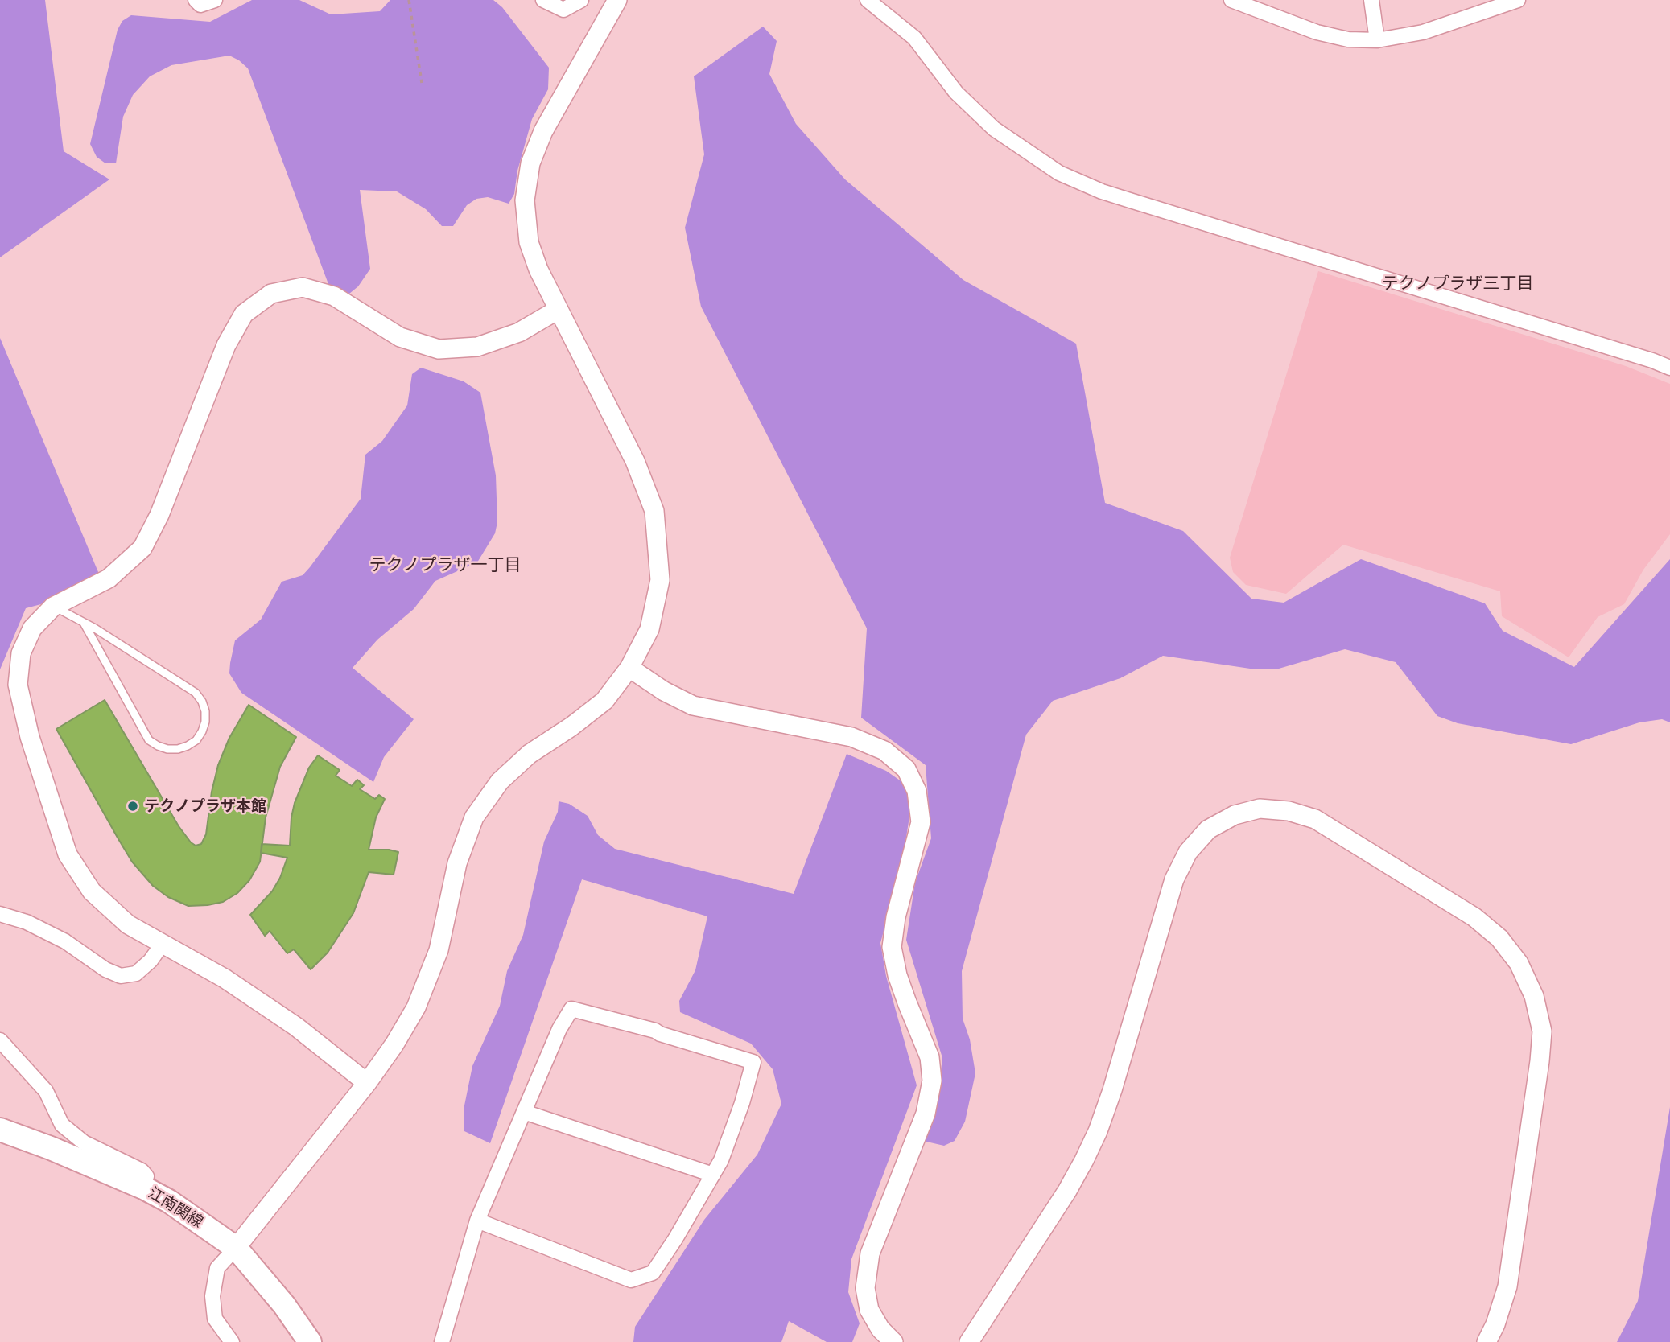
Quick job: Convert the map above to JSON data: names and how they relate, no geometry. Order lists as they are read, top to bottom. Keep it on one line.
{"streets":{"main road":["江南関線"]},"districts":["テクノプラザ三丁目","テクノプラザ一丁目"],"places":["テクノプラザ本館"]}
